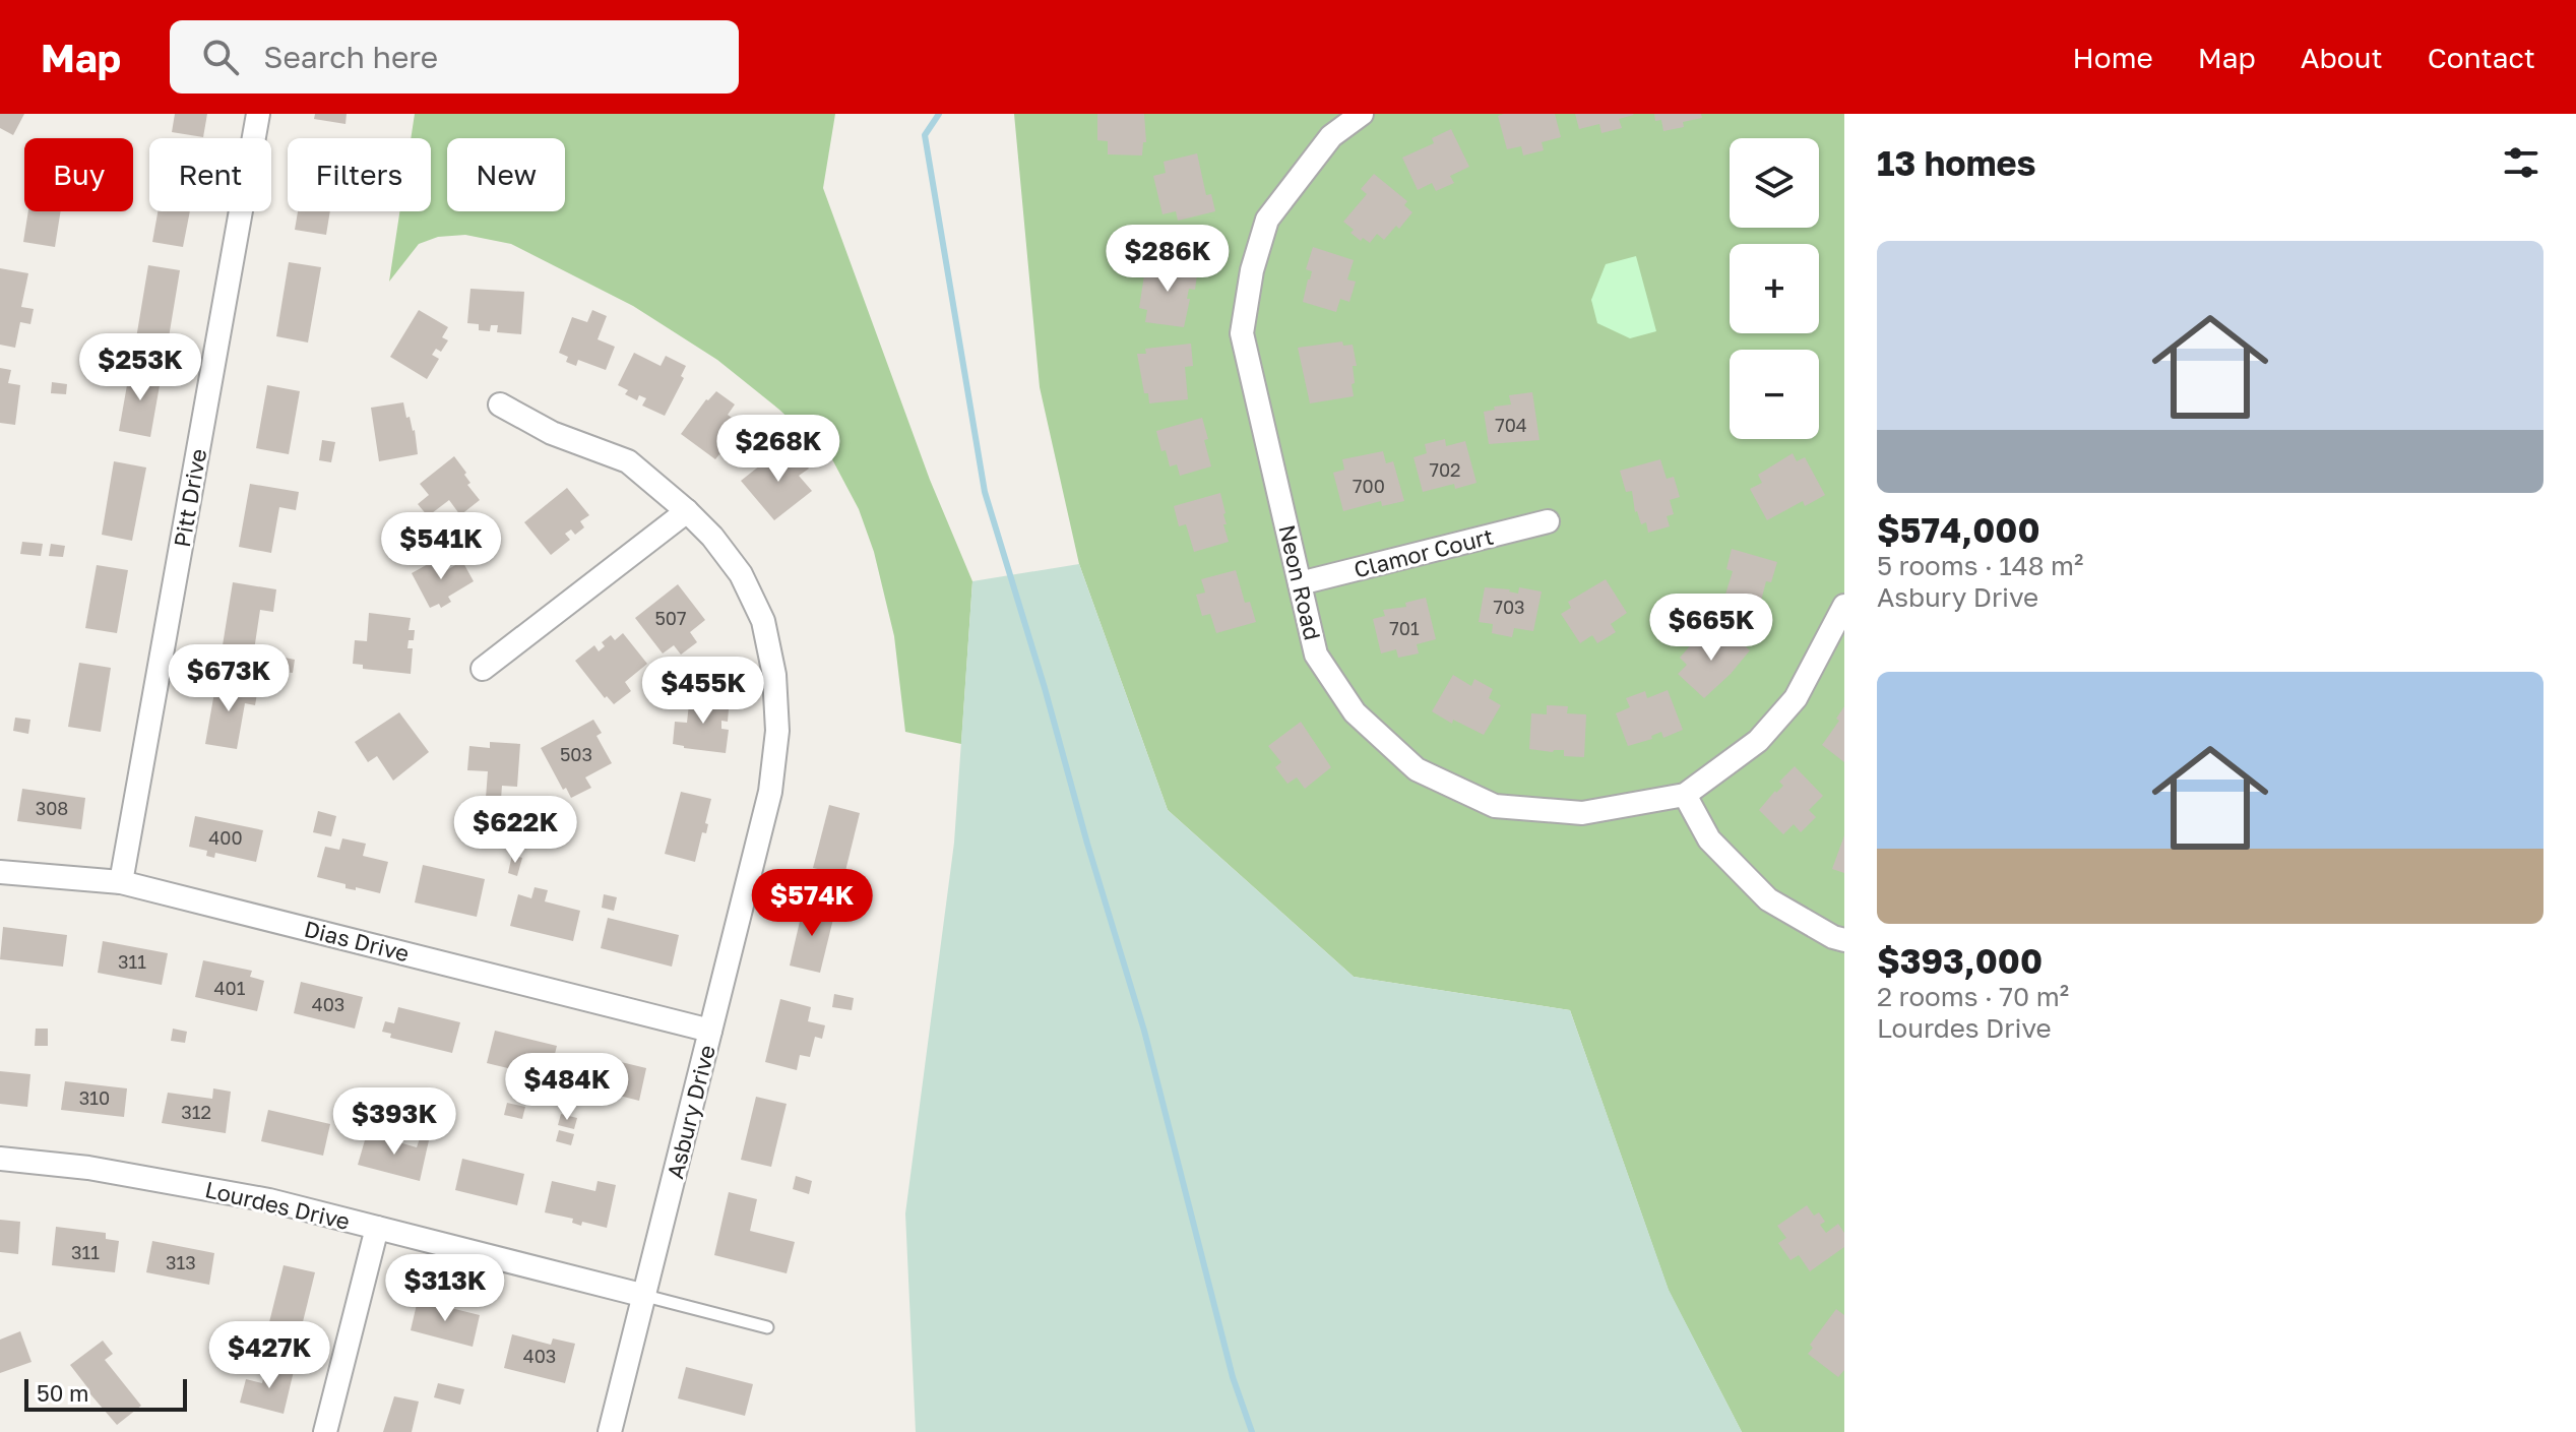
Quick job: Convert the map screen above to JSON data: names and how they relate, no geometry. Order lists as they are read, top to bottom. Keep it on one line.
{"streets":{"street":["Pitt Drive","Clamor Court","Neon Road","Dias Drive","Asbury Drive","Lourdes Drive"]},"crossings":[["Pitt Drive","Dias Drive"],["Clamor Court","Neon Road"],["Dias Drive","Asbury Drive"],["Asbury Drive","Lourdes Drive"]],"house_numbers":["704","702","700","703","507","701","503","308","400","311","401","403","310","312","311","313","403"],"scale_bar":"50 m","page":{"header":"Map","search":"Search here","nav":["Home","Map","About","Contact"],"heading":"13 homes","map_buttons":["+","−"],"chip":["Buy","Rent","Filters","New"],"list":[{"name":"$574,000","note":"5 rooms · 148 m² · Asbury Drive"},{"name":"$393,000","note":"2 rooms · 70 m² · Lourdes Drive"}],"price":["$286K","$253K","$268K","$541K","$665K","$673K","$455K","$622K","$574K","$484K","$393K","$313K","$427K"],"scale":"50 m"}}
